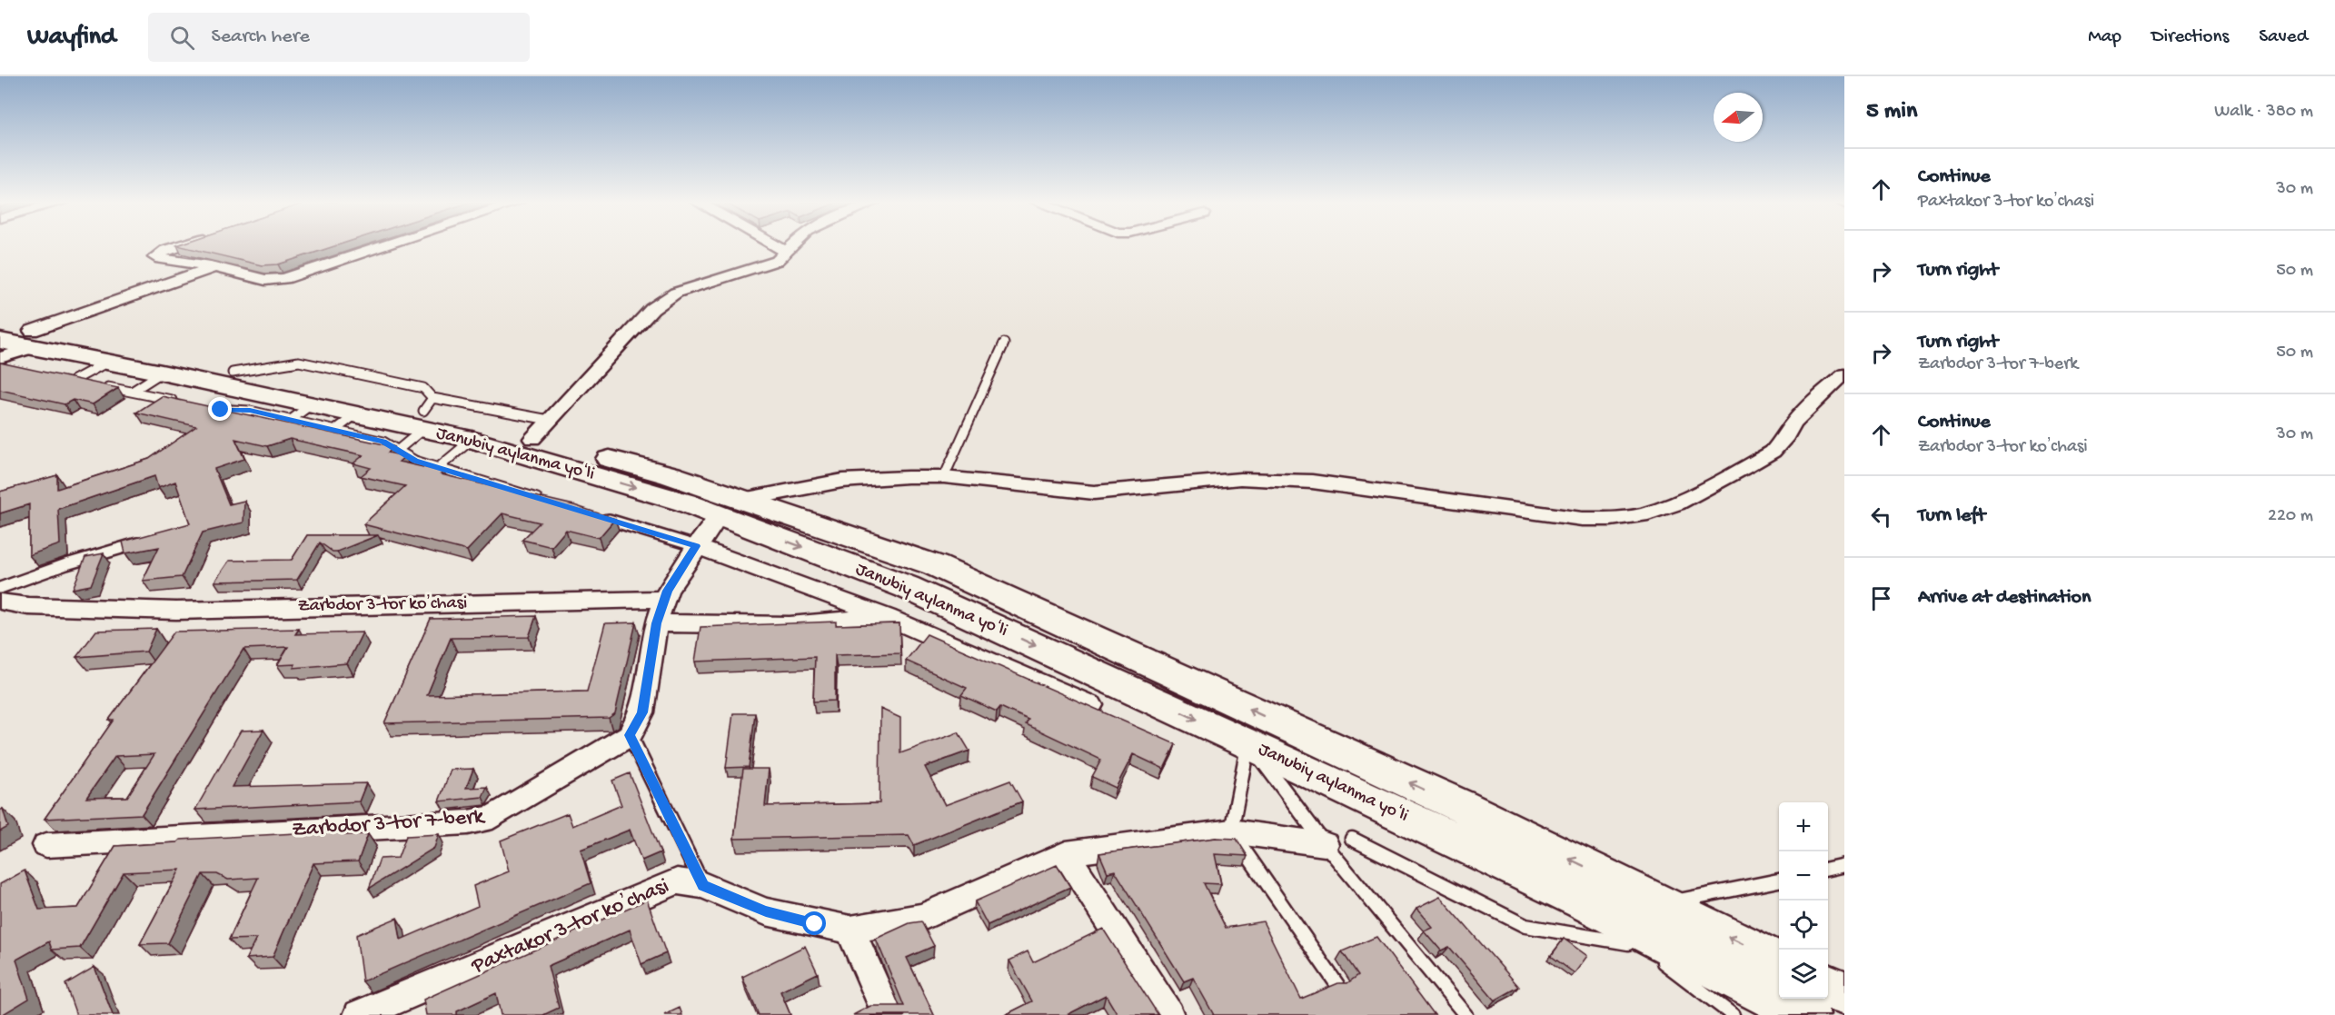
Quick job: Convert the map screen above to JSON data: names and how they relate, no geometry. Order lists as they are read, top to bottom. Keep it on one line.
{"streets":{"highway":["Janubiy aylanma yoʻli"],"street":["Zarbdor 3-tor koʼchasi","Zarbdor 3-tor 7-berk","Paxtakor 3-tor koʼchasi"]},"north":"left","page":{"header":"Wayfind","search":"Search here","nav":["Map","Directions","Saved"],"heading":["5 min","Walk · 380 m"],"list":[["Continue","Paxtakor 3-tor koʼchasi","30 m"],["Turn right","50 m"],["Turn right","Zarbdor 3-tor 7-berk","50 m"],["Continue","Zarbdor 3-tor koʼchasi","30 m"],["Turn left","220 m"],"Arrive at destination"],"map_buttons":["+","−"]}}
